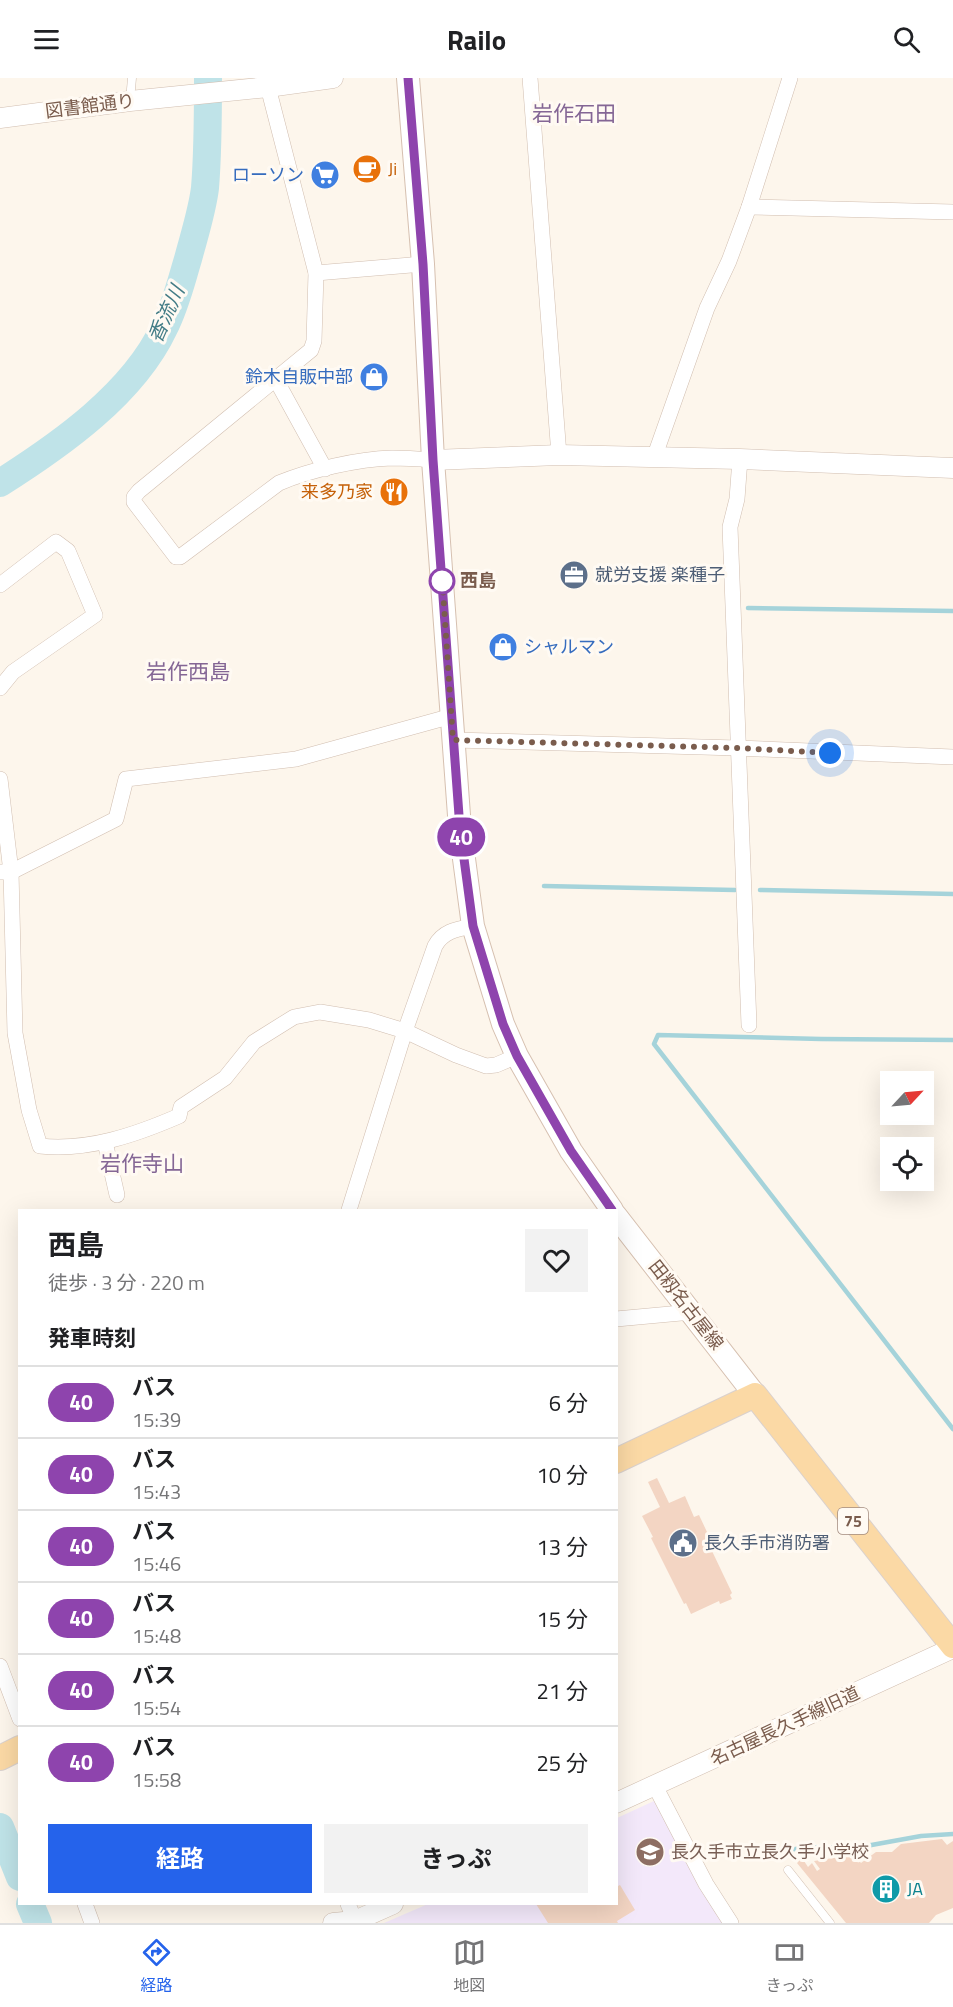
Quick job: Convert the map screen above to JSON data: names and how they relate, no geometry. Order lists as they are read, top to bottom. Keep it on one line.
{"streets":{"main road":["田籾名古屋線","75"],"street":["図書館通り","名古屋長久手線旧道"]},"crossings":[["田籾名古屋線","75"],["75","名古屋長久手線旧道"]],"districts":["岩作石田","岩作西島","岩作寺山"],"water":["香流川"],"places":{"cafe":["Ji"],"supermarket":["ローソン"],"shop":["鈴木自販中部","シャルマン"],"restaurant":["来多乃家"],"office":["就労支援 楽種子"],"other":["西島"],"public building":["長久手市消防署"],"school or university":["長久手市立長久手小学校"],"building":["JA"]},"lines":["bus line 40"],"north":"top right","page":{"header":"Railo","on_map":"40","heading":[["西島","徒歩 · 3 分 · 220 m"],"発車時刻"],"list":[{"mark":"40","name":"バス","note":"15:39","value":"6 分"},{"mark":"40","name":"バス","note":"15:43","value":"10 分"},{"mark":"40","name":"バス","note":"15:46","value":"13 分"},{"mark":"40","name":"バス","note":"15:48","value":"15 分"},{"mark":"40","name":"バス","note":"15:54","value":"21 分"},{"mark":"40","name":"バス","note":"15:58","value":"25 分"}],"buttons":["経路","きっぷ"],"tabs":["経路","地図","きっぷ"]}}
